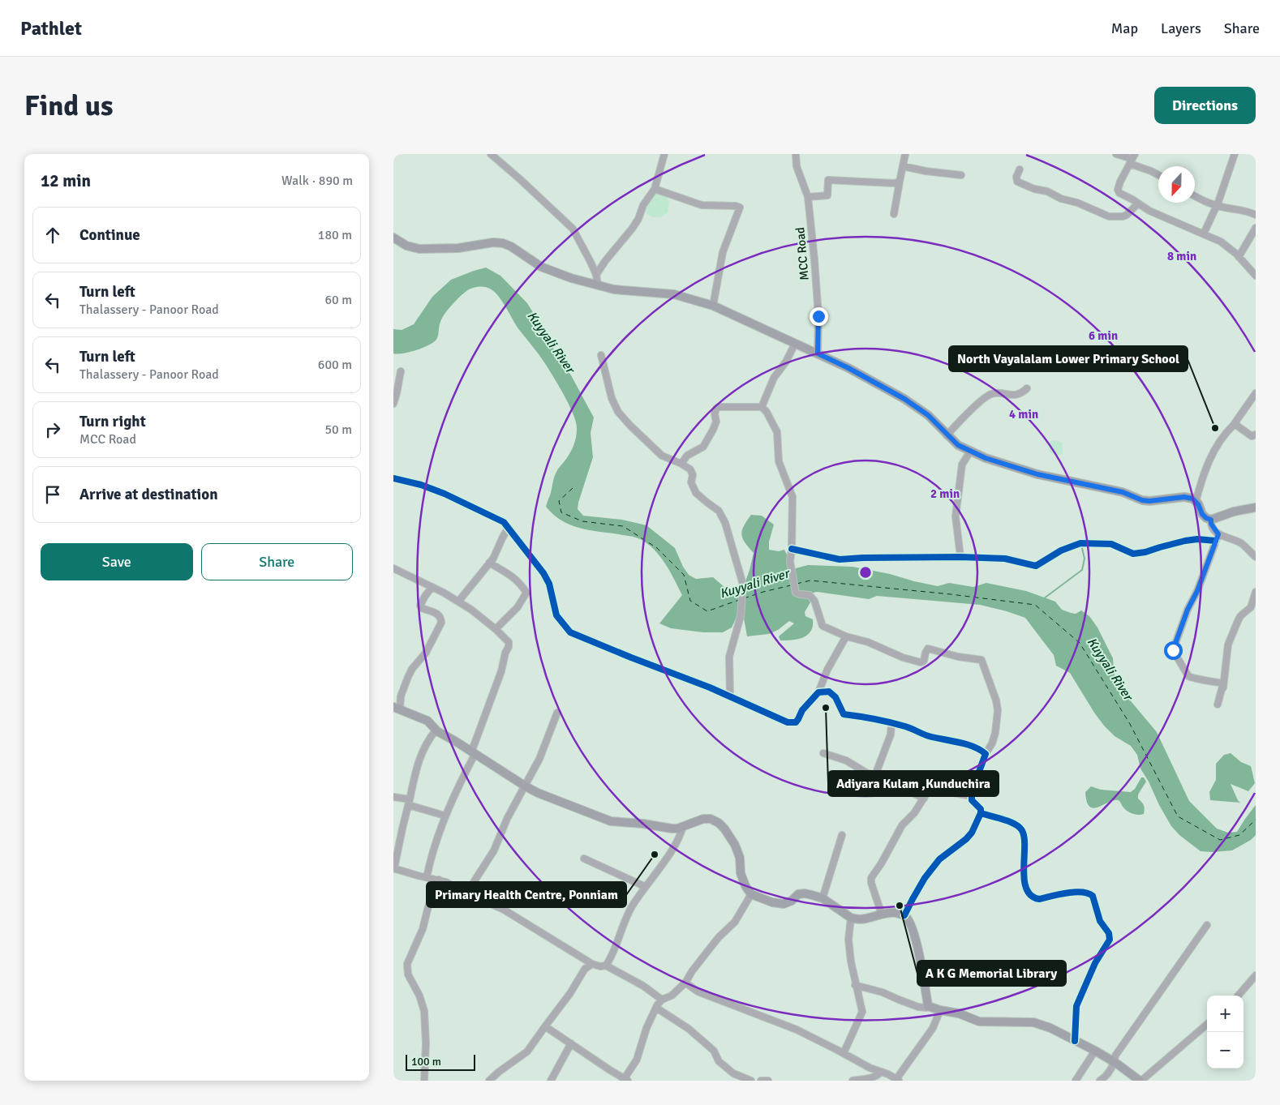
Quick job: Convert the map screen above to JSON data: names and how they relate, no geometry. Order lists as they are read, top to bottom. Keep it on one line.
{"streets":{"street":["MCC Road"]},"water":["Kuyyali River"],"places":["North Vayalalam Lower Primary School","Adiyara Kulam ,Kunduchira","Primary Health Centre, Ponniam","A K G Memorial Library"],"scale_bar":"100 m","north":"bottom","page":{"header":"Pathlet","nav":["Map","Layers","Share"],"buttons":["Directions",["Save","Share"]],"title":"Find us","heading":["12 min","Walk · 890 m"],"list":[["Continue","180 m"],["Turn left","Thalassery - Panoor Road","60 m"],["Turn left","Thalassery - Panoor Road","600 m"],["Turn right","MCC Road","50 m"],"Arrive at destination"],"map_buttons":["+","−"],"scale":"100 m"},"rings":["8 min","6 min","4 min","2 min"]}
